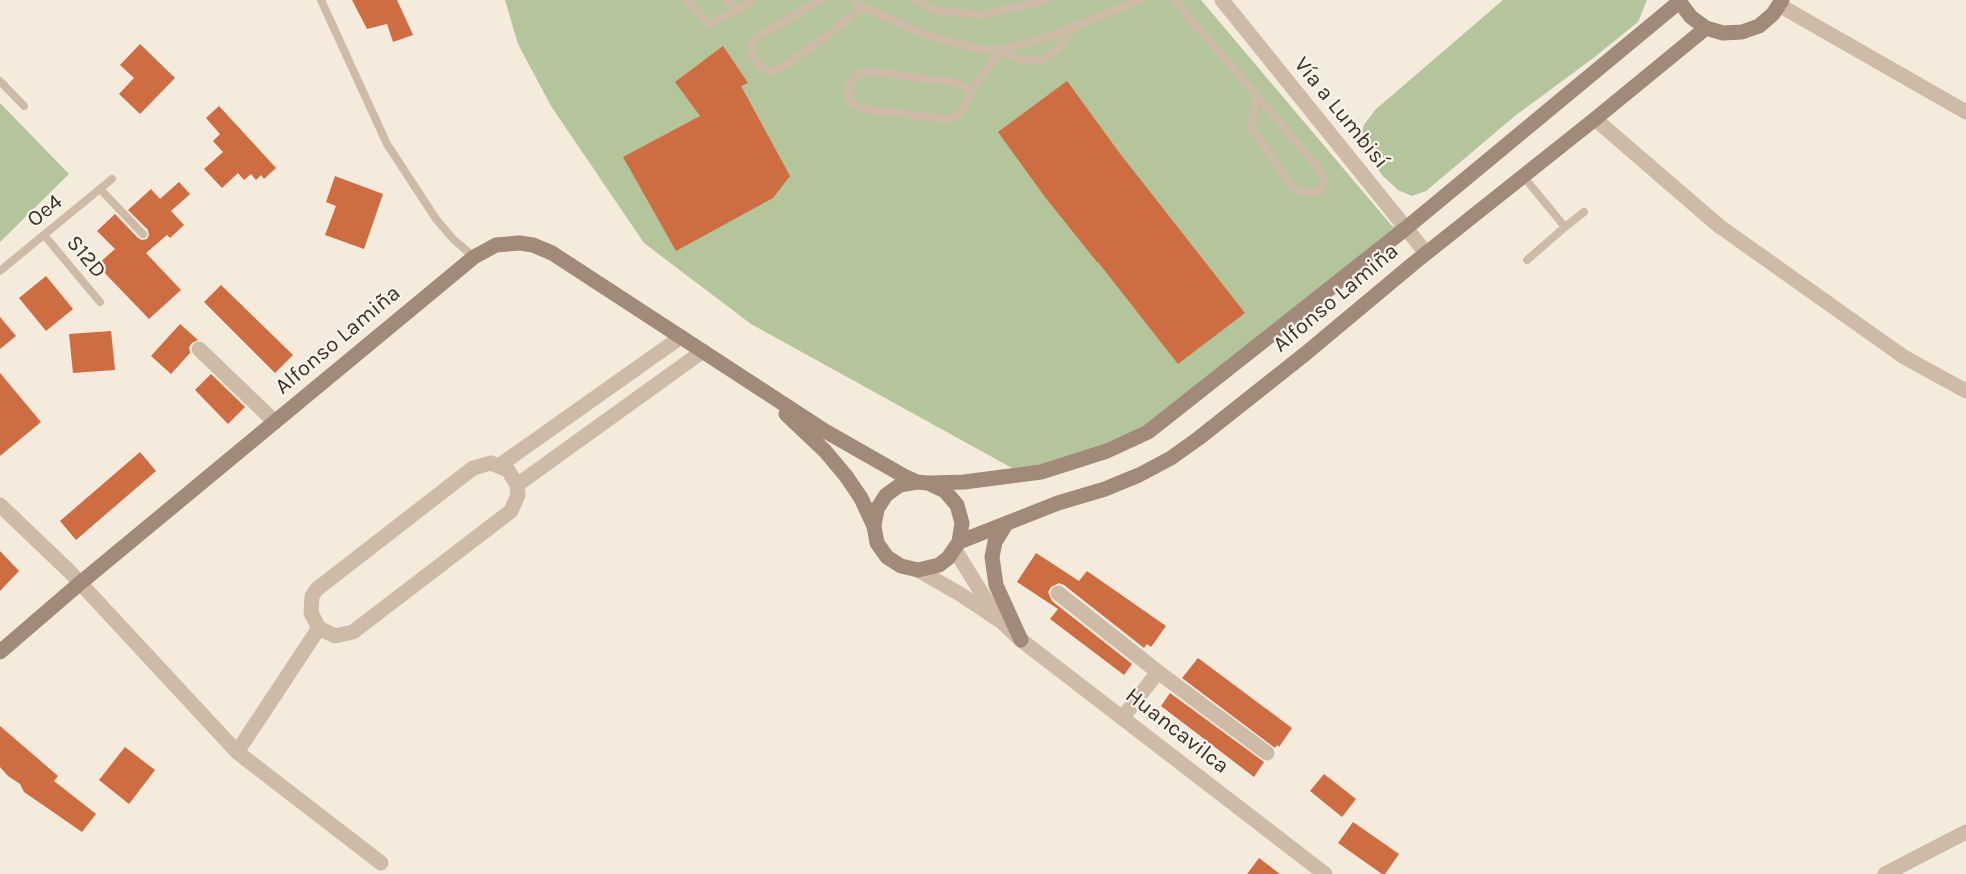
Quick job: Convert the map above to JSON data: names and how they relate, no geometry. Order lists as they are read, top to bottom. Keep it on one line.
{"streets":{"street":["Vía a Lumbisí","Alfonso Lamiña","Huancavilca"],"lane":["Oe4","S12D"]},"crossings":[["Vía a Lumbisí","Alfonso Lamiña"],["Oe4","S12D"],["Alfonso Lamiña","Huancavilca"]]}
